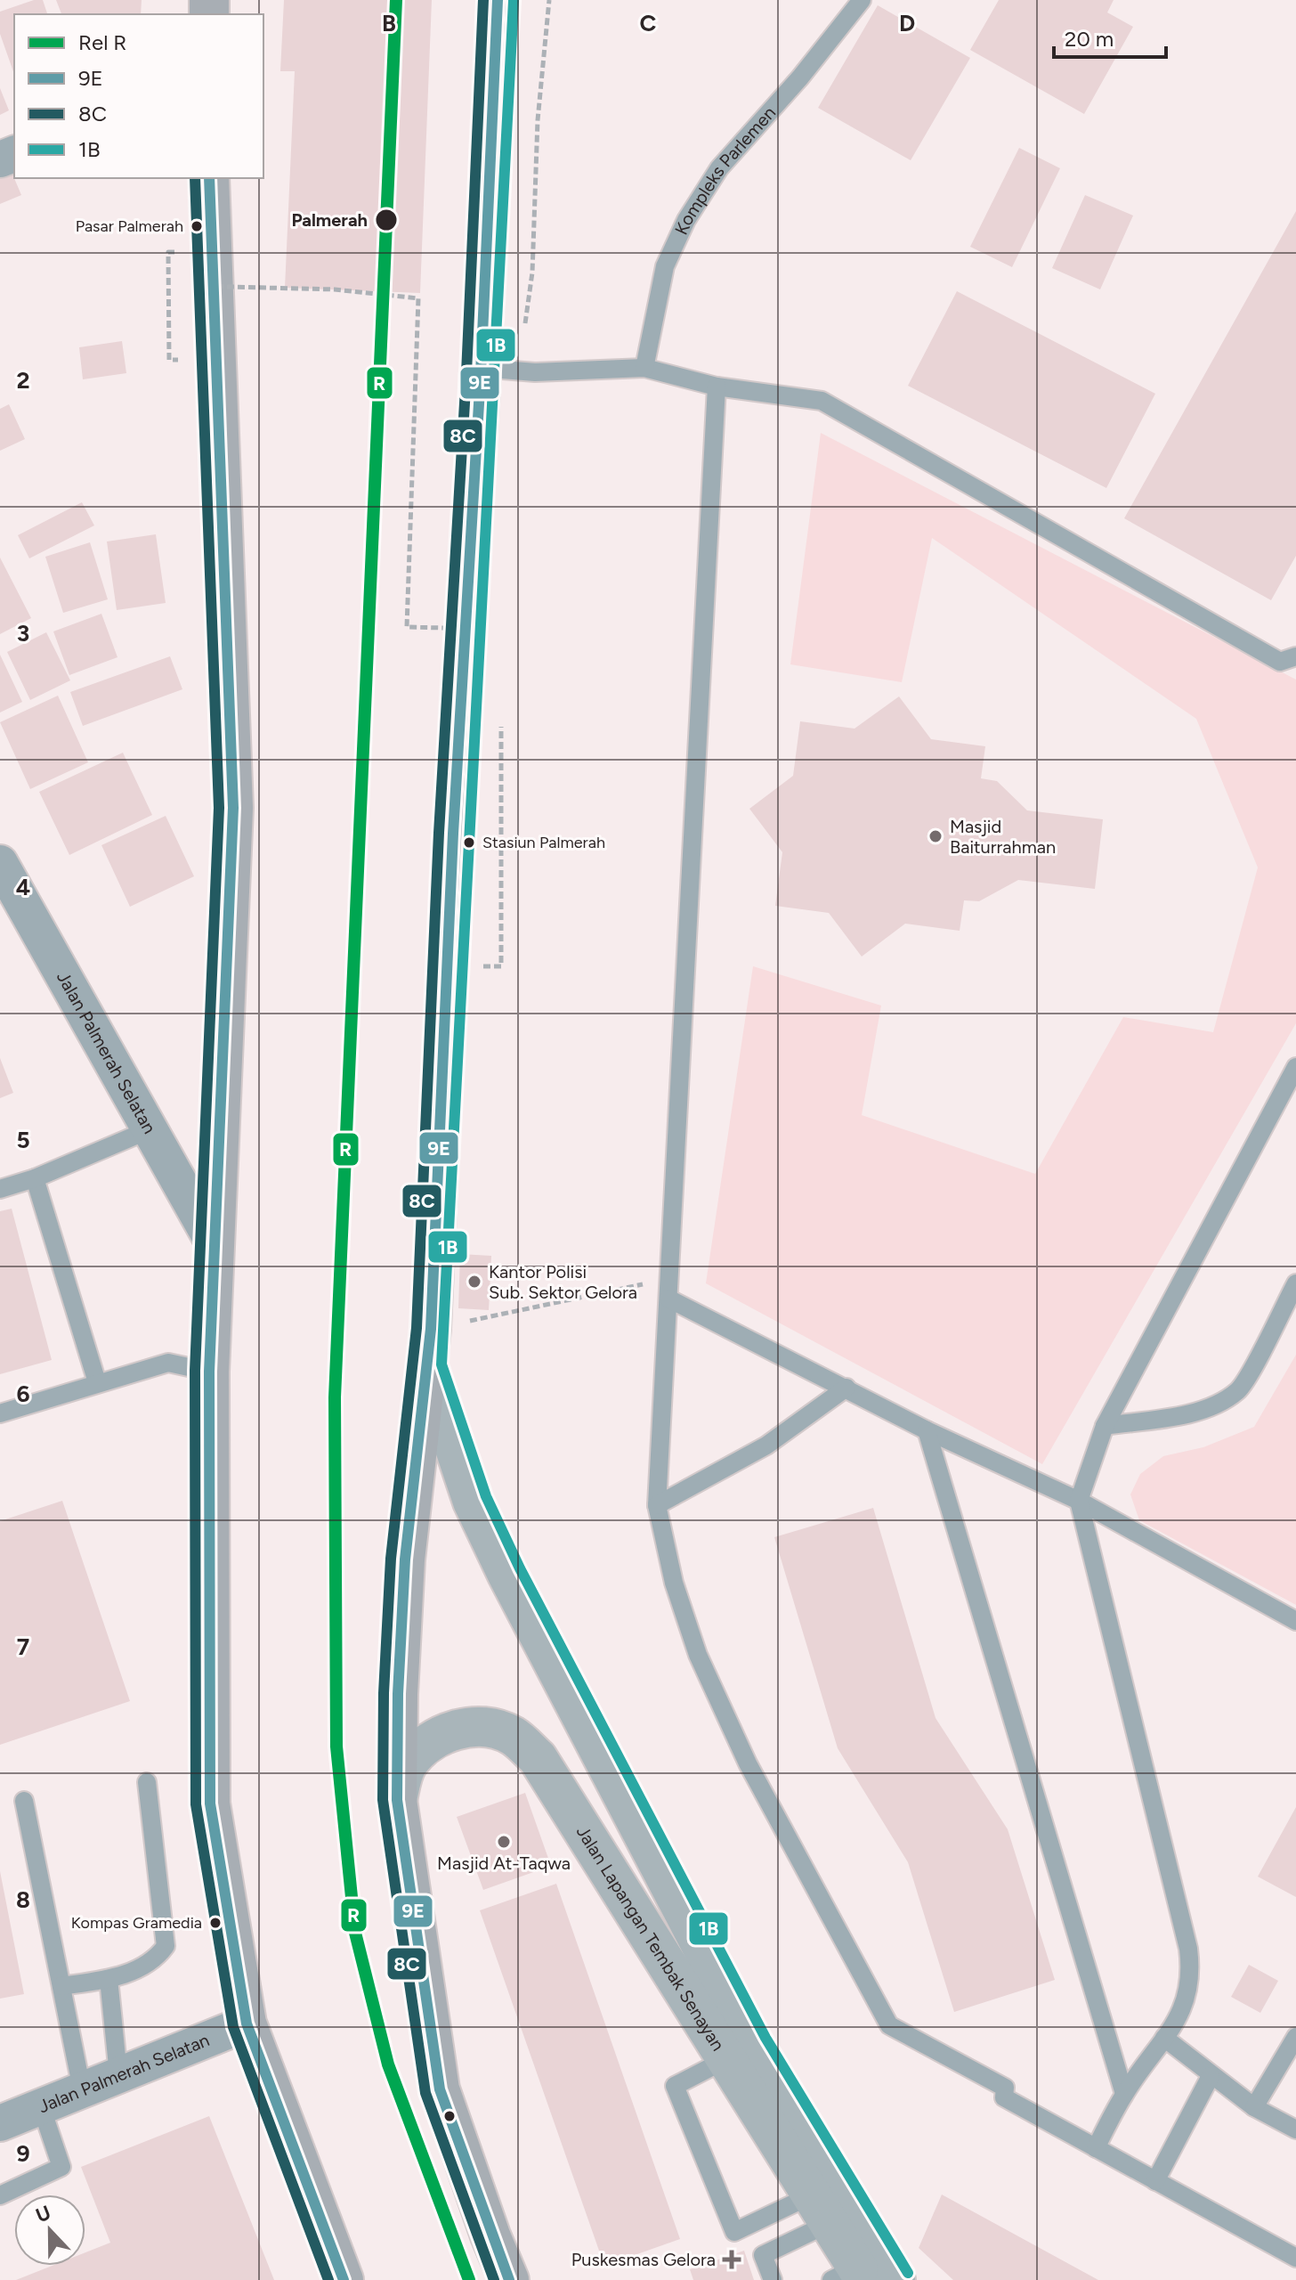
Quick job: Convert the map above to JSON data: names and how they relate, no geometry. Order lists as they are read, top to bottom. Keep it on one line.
{"streets":{"main road":["Jalan Lapangan Tembak Senayan"],"street":["Jalan Palmerah Selatan"],"lane":["Kompleks Parlemen"]},"places":{"other":["Palmerah","Pasar Palmerah","Masjid Baiturrahman","Stasiun Palmerah","Kantor Polisi Sub. Sektor Gelora","Masjid At-Taqwa","Kompas Gramedia"],"health":["Puskesmas Gelora"]},"lines":["rail line R","transit line 9E","transit line 8C","transit line 1B"],"legend":["Rel R","9E","8C","1B"],"scale_bar":"20 m","north":"top","grid":{"columns":["B","C","D"],"rows":["2","3","4","5","6","7","8","9"]}}
